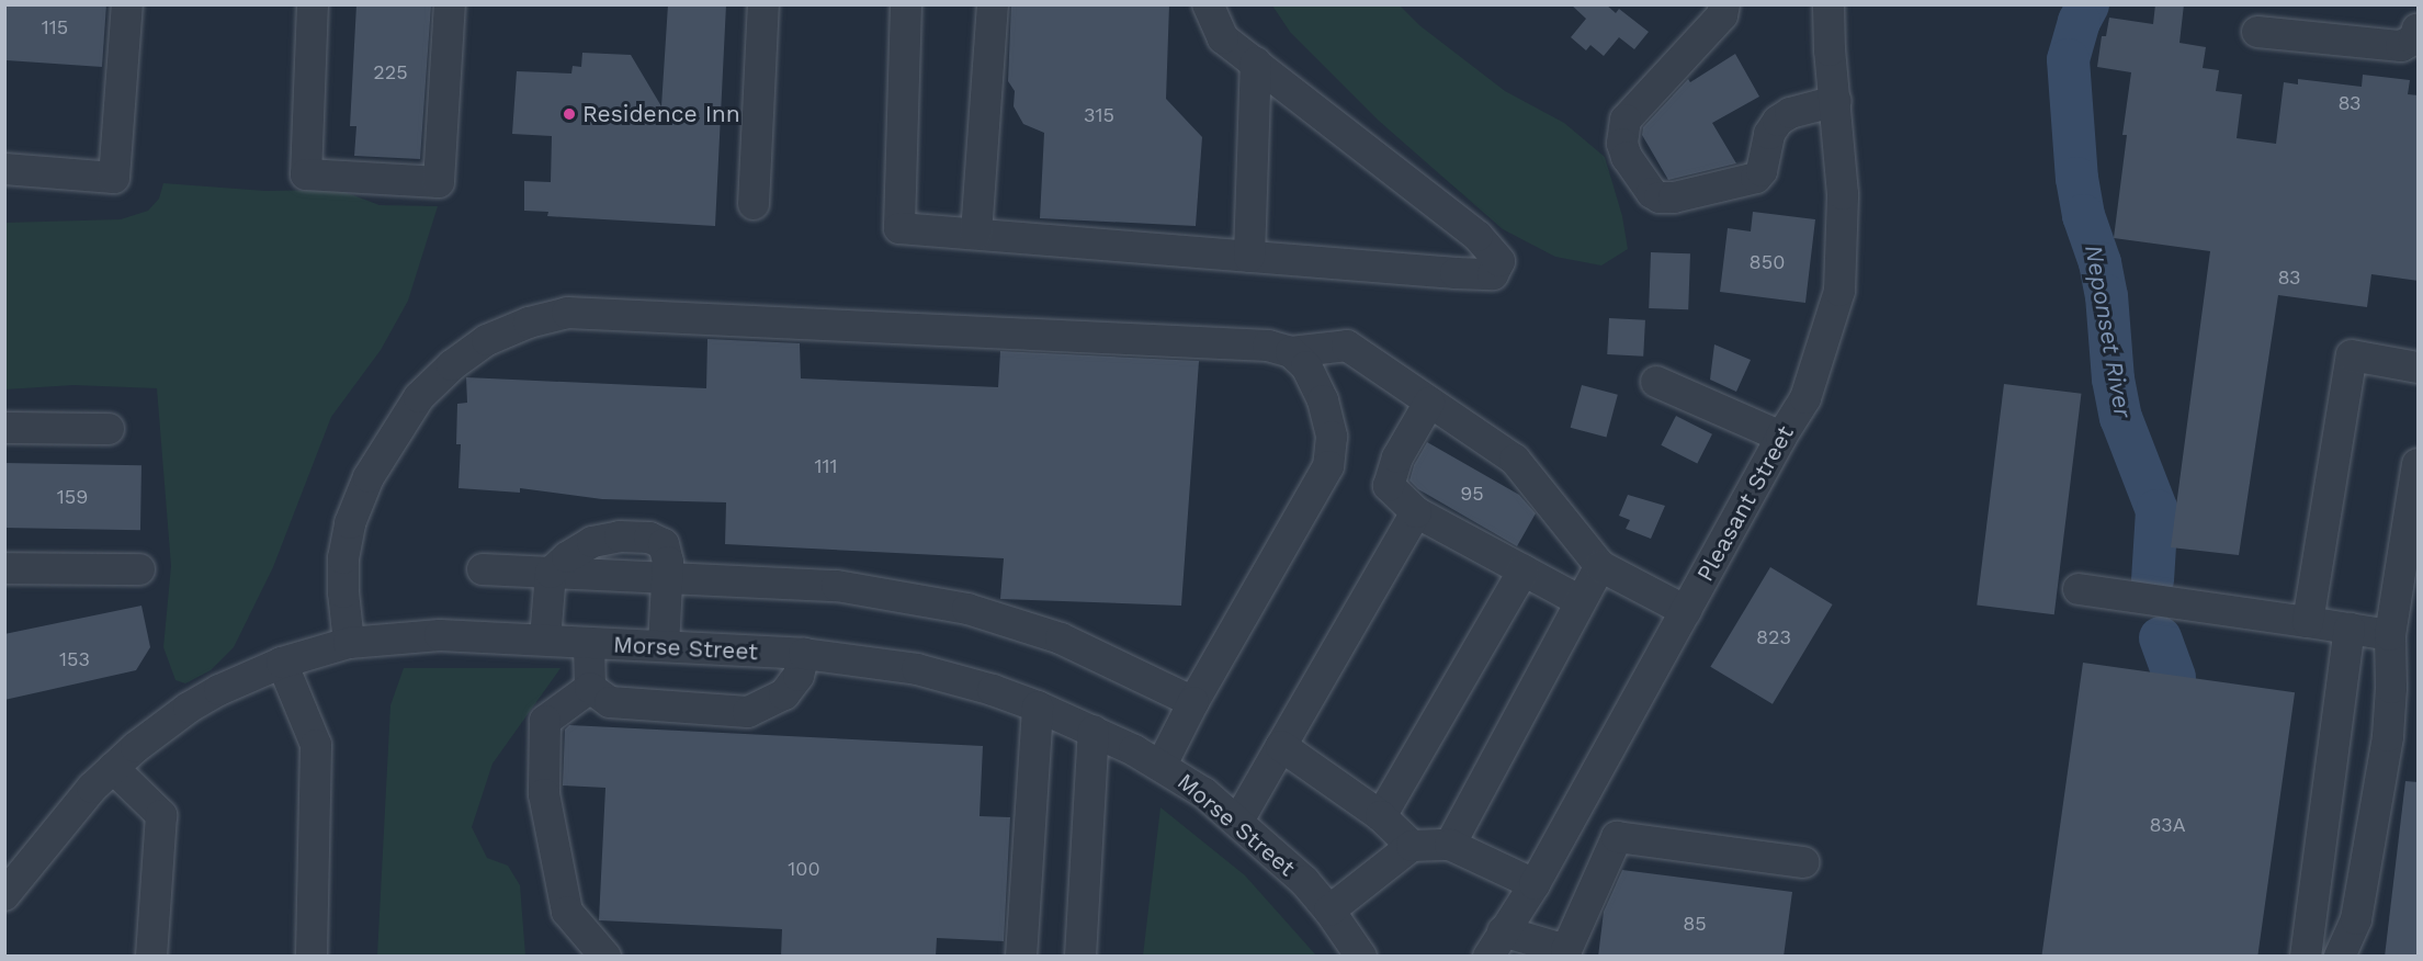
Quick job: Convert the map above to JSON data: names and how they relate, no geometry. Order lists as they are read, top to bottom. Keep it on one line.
{"streets":{"street":["Pleasant Street","Morse Street"]},"water":["Neponset River"],"places":["Residence Inn"],"house_numbers":["115","225","83","315","850","83","111","95","159","823","153","83A","100","85"]}
